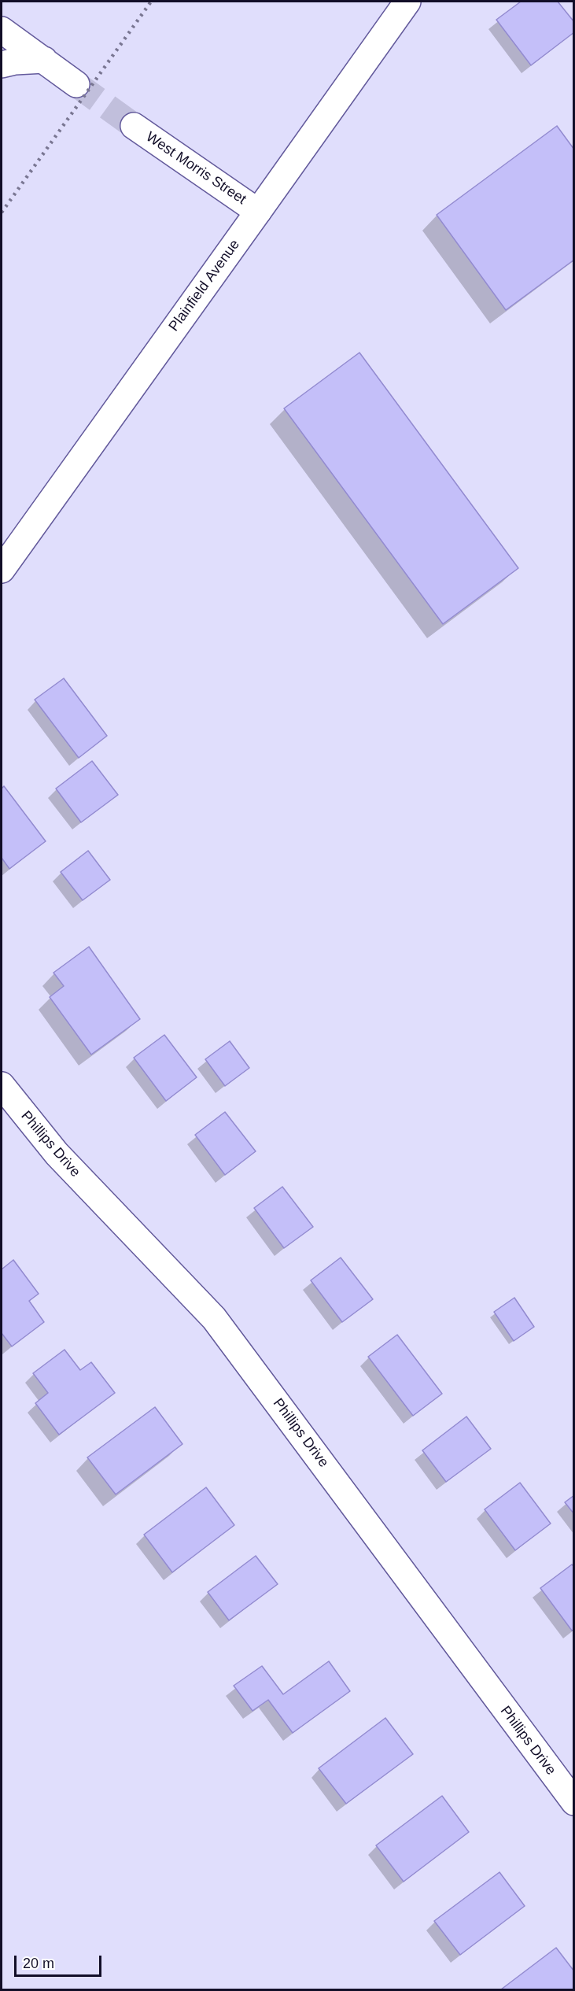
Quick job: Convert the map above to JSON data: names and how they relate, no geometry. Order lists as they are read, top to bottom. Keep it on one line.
{"streets":{"street":["West Morris Street","Plainfield Avenue","Phillips Drive"]},"crossings":[["West Morris Street","Plainfield Avenue"]],"scale_bar":"20 m"}
